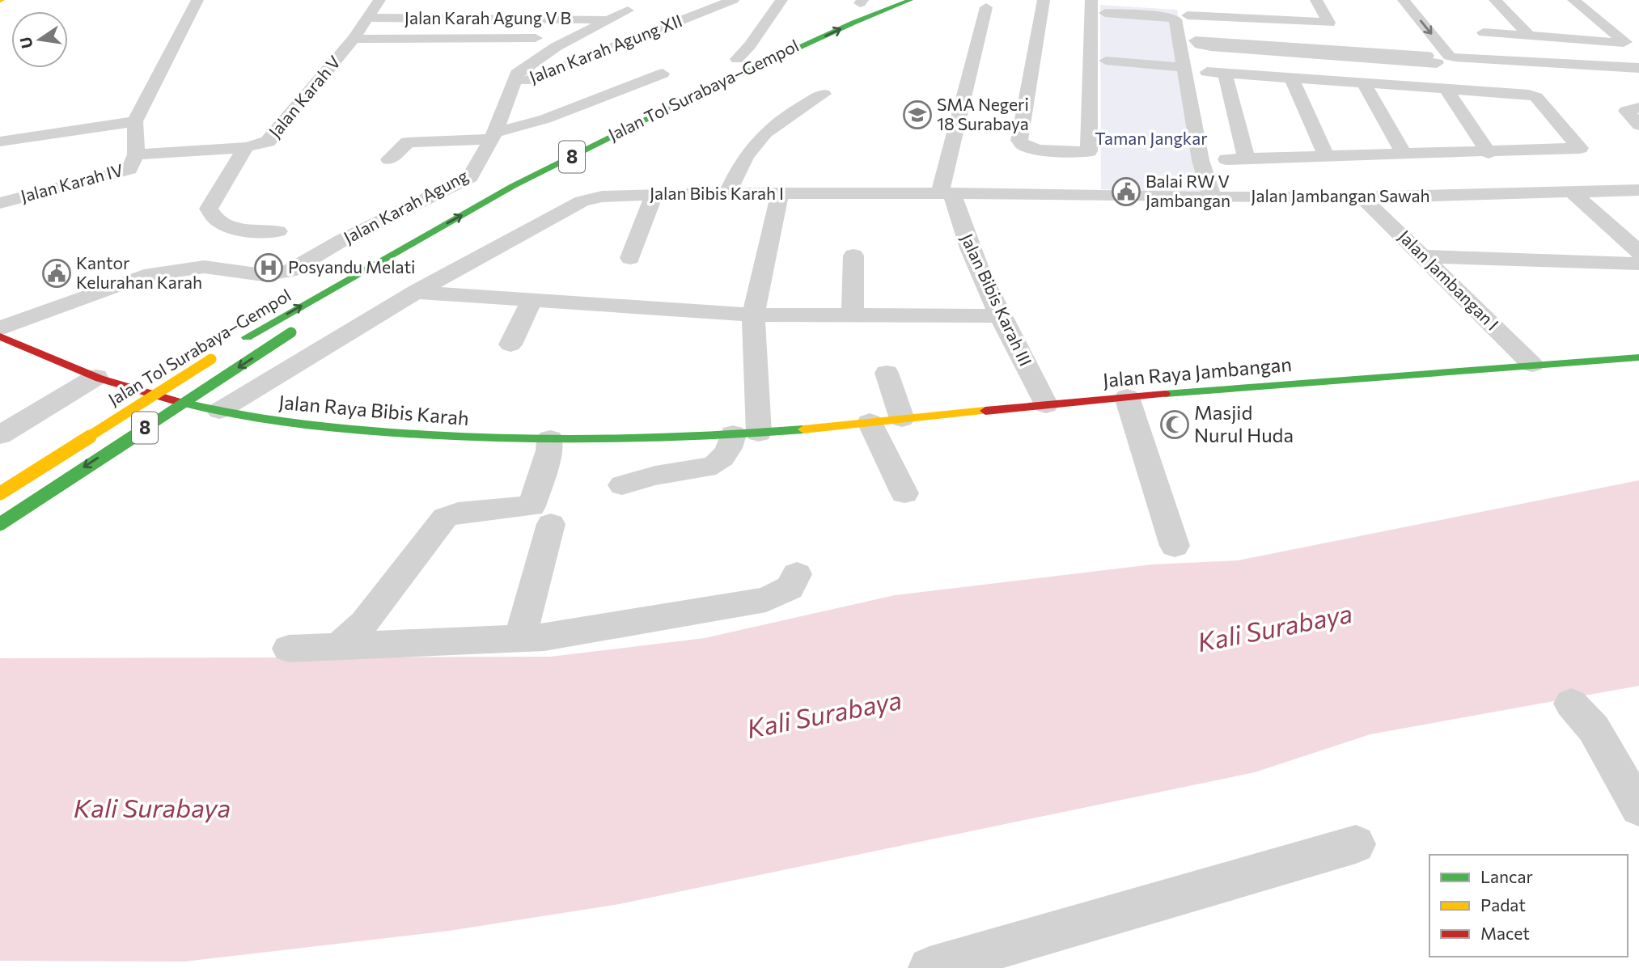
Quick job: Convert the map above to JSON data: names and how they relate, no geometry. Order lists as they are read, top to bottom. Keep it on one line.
{"streets":{"main road":["Jalan Tol Surabaya–Gempol","8","Jalan Raya Jambangan","Jalan Raya Bibis Karah"],"street":["Jalan Karah Agung V B","Jalan Karah Agung XII","Jalan Karah V","Jalan Karah IV","Jalan Bibis Karah I","Jalan Jambangan Sawah","Jalan Karah Agung","Jalan Jambangan I","Jalan Bibis Karah III"]},"crossings":[["Jalan Karah Agung V B","Jalan Karah V"],["Jalan Karah Agung V B","Jalan Karah Agung"],["Jalan Karah Agung XII","Jalan Karah Agung"],["Jalan Karah V","Jalan Karah IV"],["Jalan Bibis Karah I","Jalan Jambangan Sawah"],["Jalan Bibis Karah I","Jalan Bibis Karah III"],["Jalan Bibis Karah I","Jalan Raya Bibis Karah"],["Jalan Jambangan Sawah","Jalan Jambangan I"],["Jalan Jambangan I","Jalan Raya Jambangan"],["Jalan Bibis Karah III","Jalan Raya Jambangan"],["Jalan Raya Jambangan","Jalan Raya Bibis Karah"]],"water":["Kali Surabaya"],"parks":["Taman Jangkar"],"places":{"school or university":["SMA Negeri 18 Surabaya"],"public building":["Balai RW V Jambangan","Kantor Kelurahan Karah"],"hospital":["Posyandu Melati"],"mosque":["Masjid Nurul Huda"]},"legend":["Lancar","Padat","Macet"],"north":"left"}
